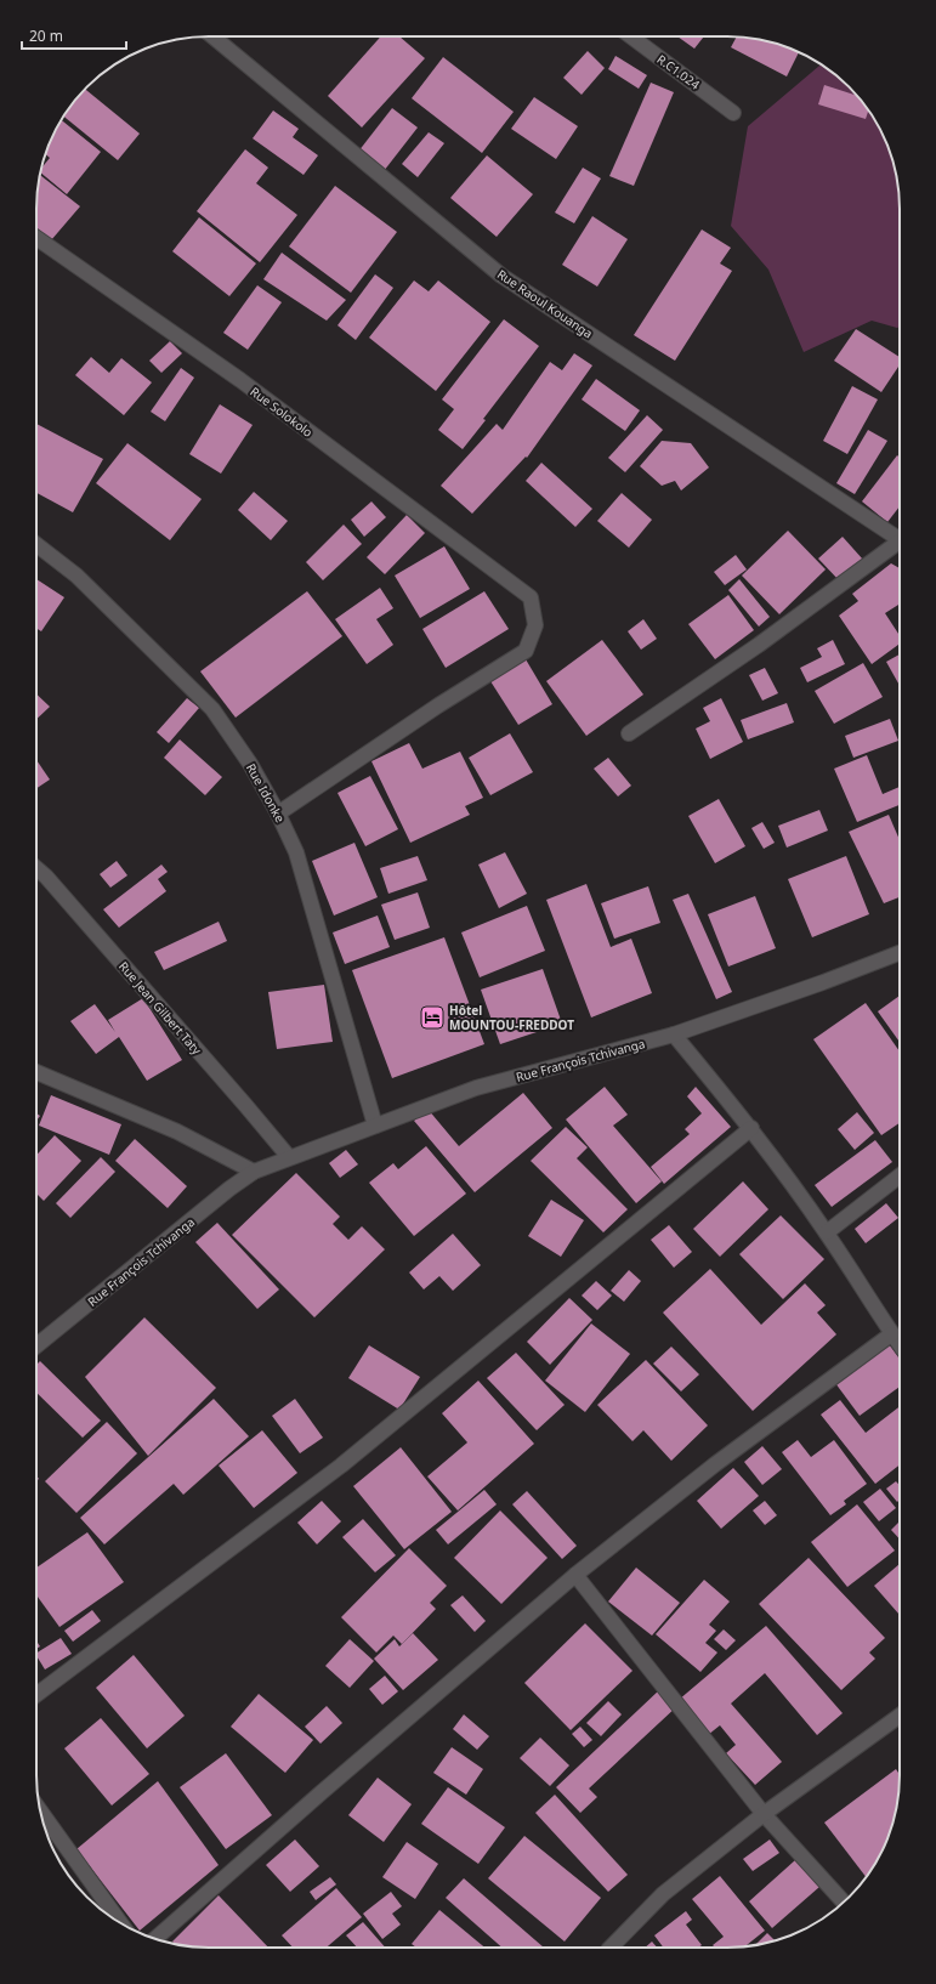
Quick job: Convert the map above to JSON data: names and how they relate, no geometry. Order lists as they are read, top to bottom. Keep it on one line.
{"streets":{"street":["R.C1.024","Rue Raoul Kouanga","Rue Solokolo","Rue Idonke","Rue Jean Gilbert Taty","Rue François Tchivanga"]},"crossings":[["Rue Solokolo","Rue Idonke"],["Rue Idonke","Rue François Tchivanga"],["Rue Jean Gilbert Taty","Rue François Tchivanga"]],"places":{"hotel":["Hôtel MOUNTOU-FREDDOT"]},"scale_bar":"20 m"}
